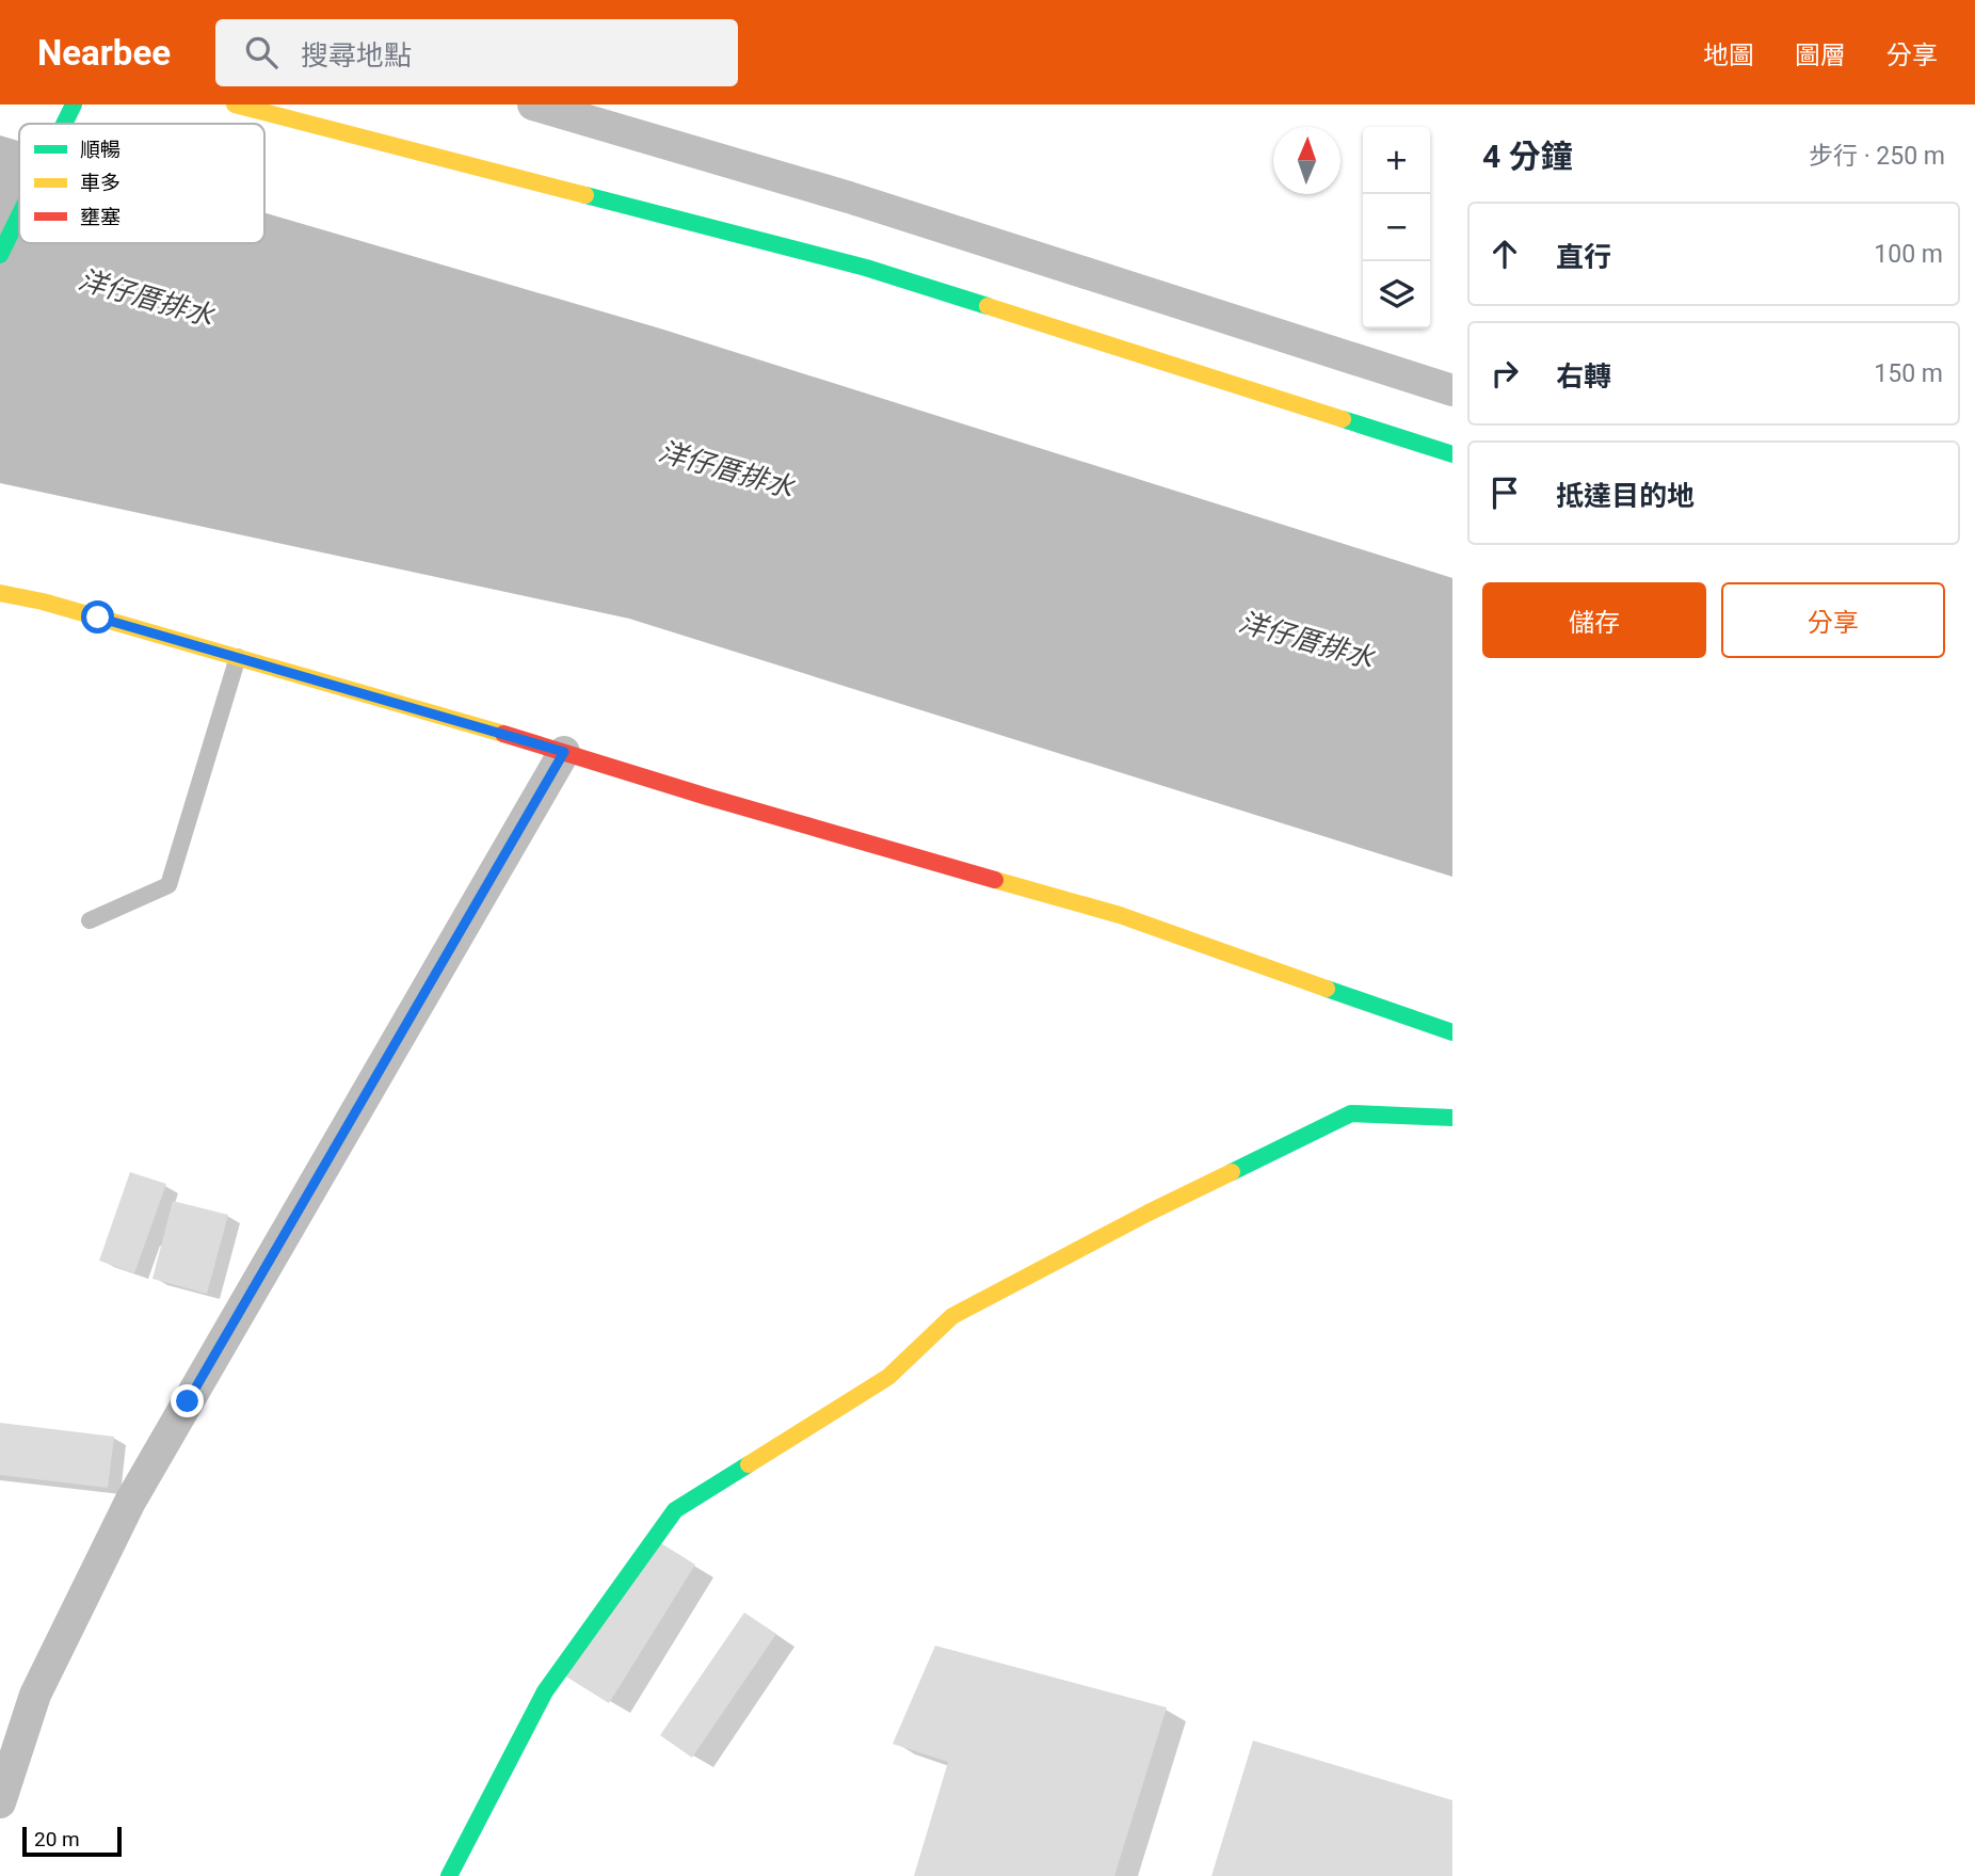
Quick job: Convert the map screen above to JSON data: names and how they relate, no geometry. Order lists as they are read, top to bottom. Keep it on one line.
{"water":["洋仔厝排水"],"legend":["順暢","車多","壅塞"],"scale_bar":"20 m","north":"top","page":{"header":"Nearbee","search":"搜尋地點","nav":["地圖","圖層","分享"],"heading":["4 分鐘","步行 · 250 m"],"map_buttons":["+","−"],"list":[["直行","100 m"],["右轉","150 m"],"抵達目的地"],"buttons":["儲存","分享"],"scale":"20 m"}}
